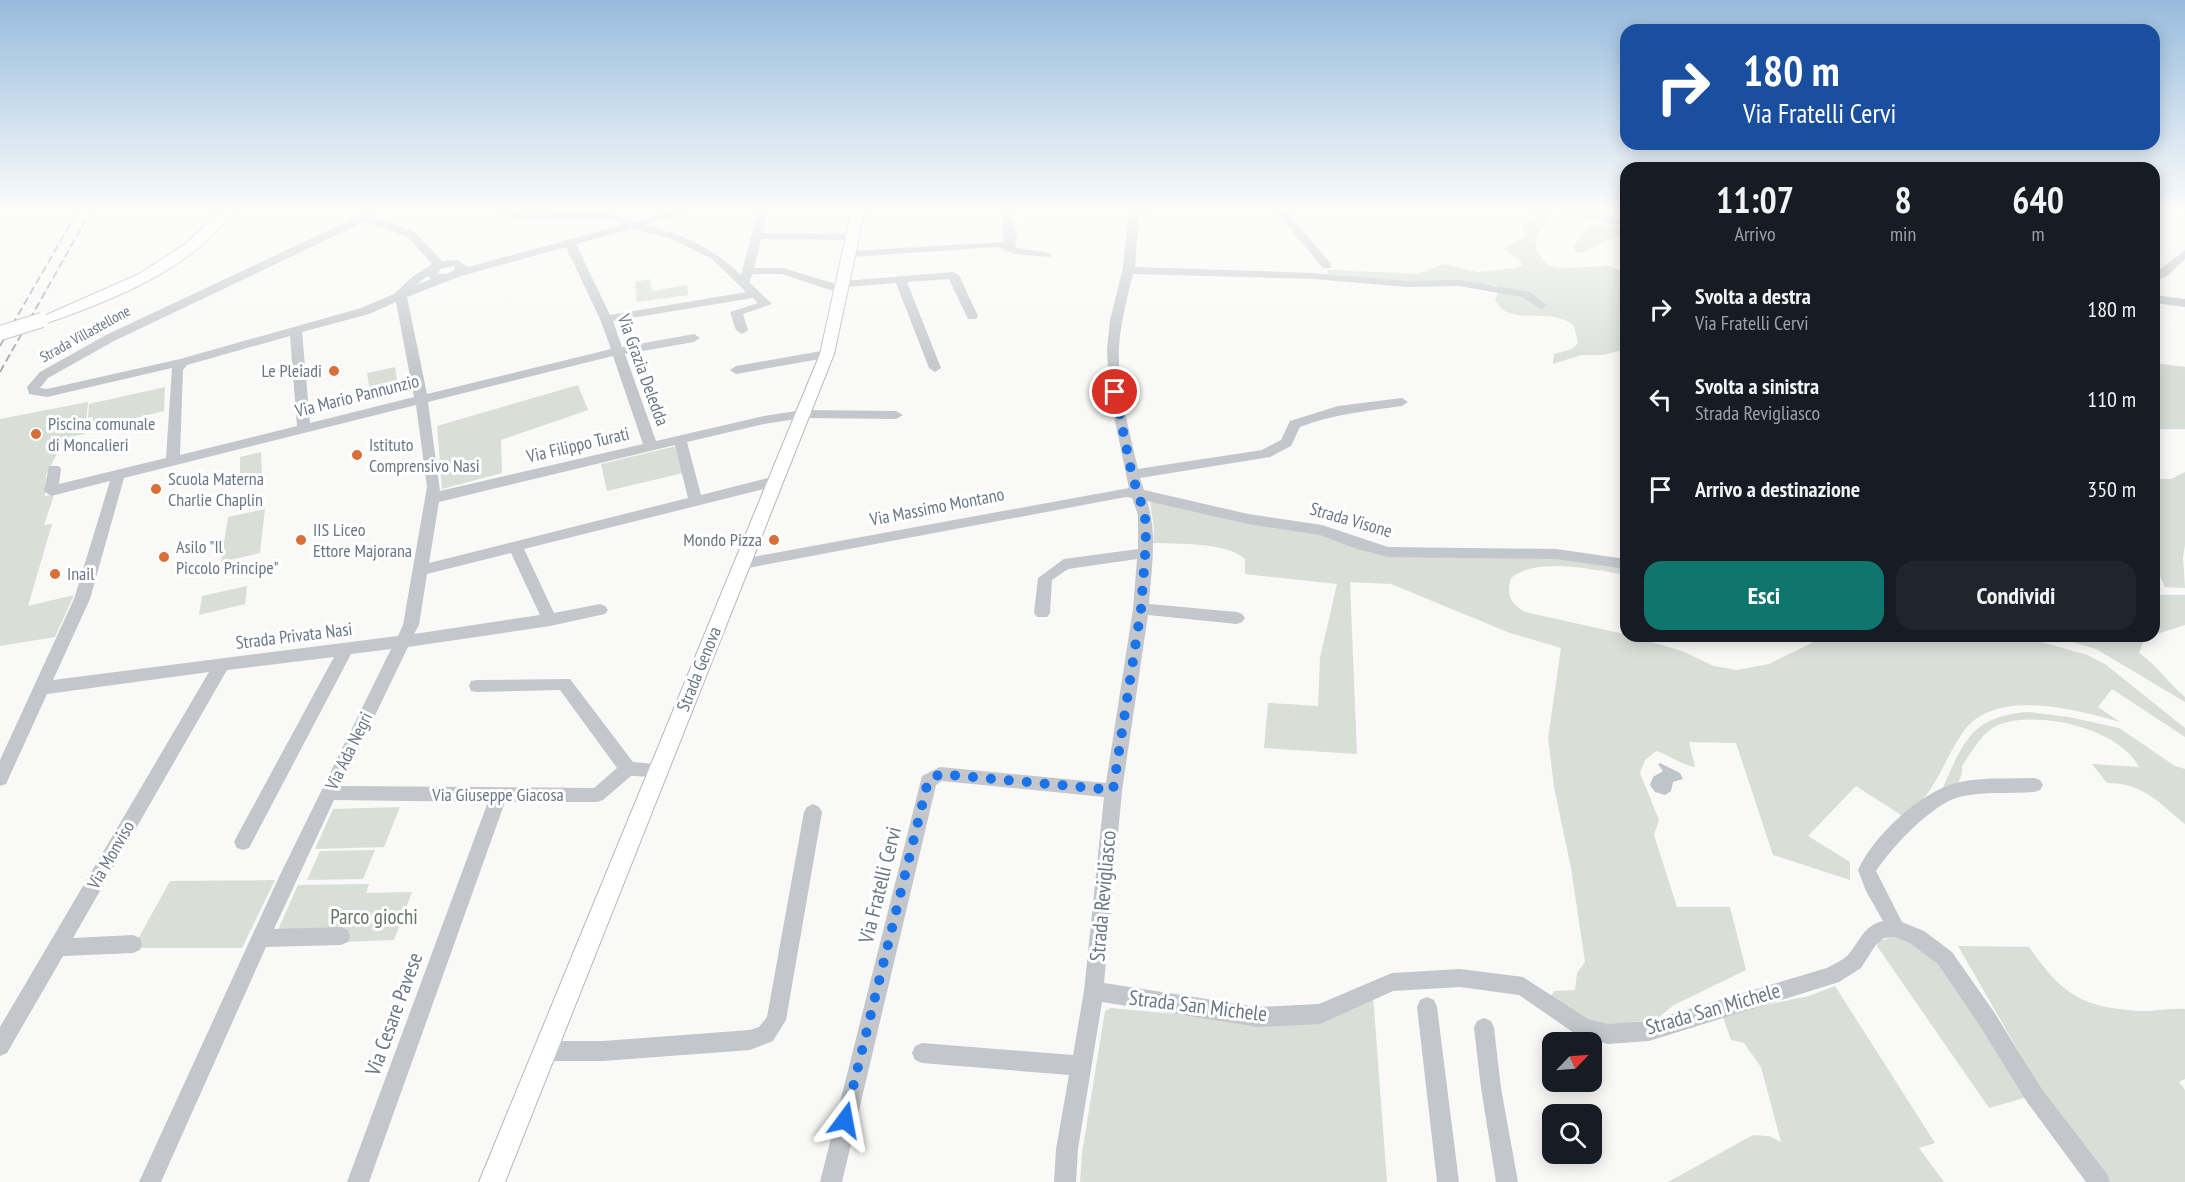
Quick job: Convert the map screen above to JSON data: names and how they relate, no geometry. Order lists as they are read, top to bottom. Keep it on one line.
{"streets":{"main road":["Strada Genova"],"street":["Strada Villastellone","Via Grazia Deledda","Via Mario Pannunzio","Via Filippo Turati","Via Massimo Montano","Strada Visone","Strada Privata Nasi","Via Ada Negri","Via Giuseppe Giacosa","Via Monviso","Via Fratelli Cervi","Strada Revigliasco","Strada San Michele","Via Cesare Pavese"]},"crossings":[["Strada Villastellone","Via Ada Negri"],["Via Grazia Deledda","Via Mario Pannunzio"],["Via Grazia Deledda","Via Filippo Turati"],["Via Mario Pannunzio","Via Ada Negri"],["Via Filippo Turati","Strada Genova"],["Via Filippo Turati","Via Ada Negri"],["Via Massimo Montano","Strada Visone"],["Via Massimo Montano","Strada Genova"],["Via Massimo Montano","Strada Revigliasco"],["Strada Visone","Strada Revigliasco"],["Strada Privata Nasi","Via Ada Negri"],["Strada Privata Nasi","Via Monviso"],["Via Ada Negri","Via Giuseppe Giacosa"],["Via Giuseppe Giacosa","Via Cesare Pavese"],["Via Fratelli Cervi","Strada Revigliasco"],["Strada Revigliasco","Strada San Michele"]],"parks":["Parco giochi"],"places":["Le Pleiadi","Piscina comunale di Moncalieri","Istituto Comprensivo Nasi","Scuola Materna Charlie Chaplin","IIS Liceo Ettore Majorana","Mondo Pizza","Asilo \"Il Piccolo Principe\"","Inail"],"north":"top right","page":{"turn":["180 m","Via Fratelli Cervi"],"eta":["11:07","Arrivo","8","min","640","m"],"list":[{"name":"Svolta a destra","note":"Via Fratelli Cervi","value":"180 m"},{"name":"Svolta a sinistra","note":"Strada Revigliasco","value":"110 m"},{"name":"Arrivo a destinazione","value":"350 m"}],"buttons":["Esci","Condividi"]}}
